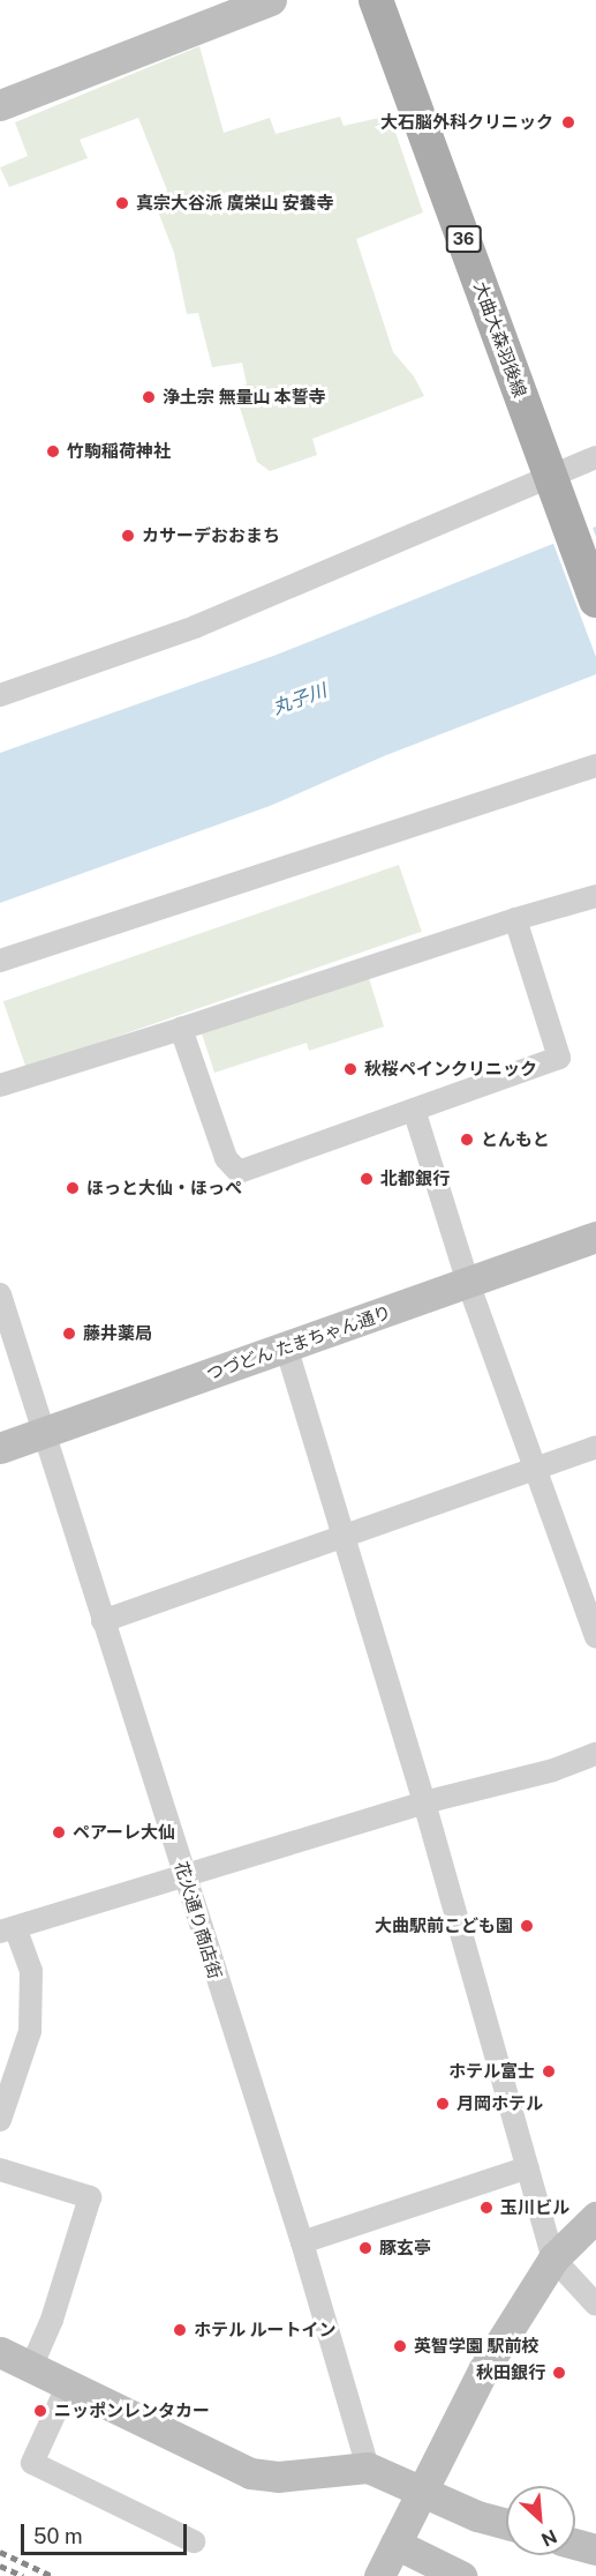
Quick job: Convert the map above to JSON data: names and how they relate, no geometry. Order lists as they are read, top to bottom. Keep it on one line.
{"streets":{"main road":["36","大曲大森羽後線"],"street":["つづどん たまちゃん通り","花火通り商店街"]},"crossings":[["つづどん たまちゃん通り","花火通り商店街"]],"water":["丸子川"],"places":["大石脳外科クリニック","真宗大谷派 廣栄山 安養寺","浄土宗 無量山 本誓寺","竹駒稲荷神社","カサーデおおまち","秋桜ペインクリニック","とんもと","北都銀行","ほっと大仙・ほっぺ","藤井薬局","ペアーレ大仙","大曲駅前こども園","ホテル富士","月岡ホテル","玉川ビル","豚玄亭","ホテル ルートイン","英智学園 駅前校","秋田銀行","ニッポンレンタカー"],"scale_bar":"50 m","north":"bottom right"}
